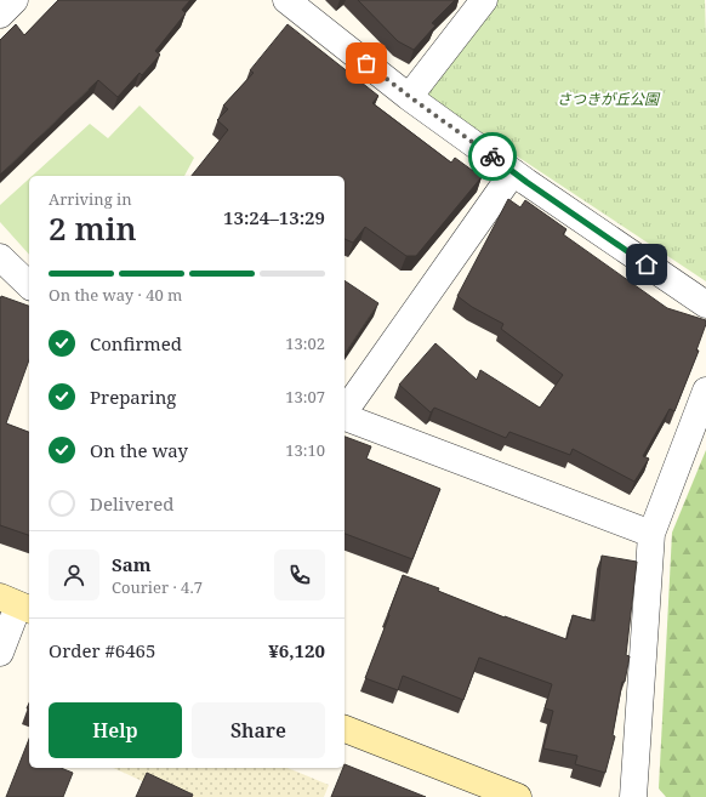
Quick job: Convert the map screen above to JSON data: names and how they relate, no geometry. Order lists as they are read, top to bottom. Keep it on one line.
{"parks":["さつきが丘公園"],"page":{"heading":["2 min","Arriving in","13:24–13:29"],"panel":["Sam","Courier · 4.7","Order #6465","¥6,120"],"bar":"On the way · 40 m","list":[["Confirmed","13:02"],["Preparing","13:07"],["On the way","13:10"],"Delivered"],"buttons":["Help","Share"]}}
